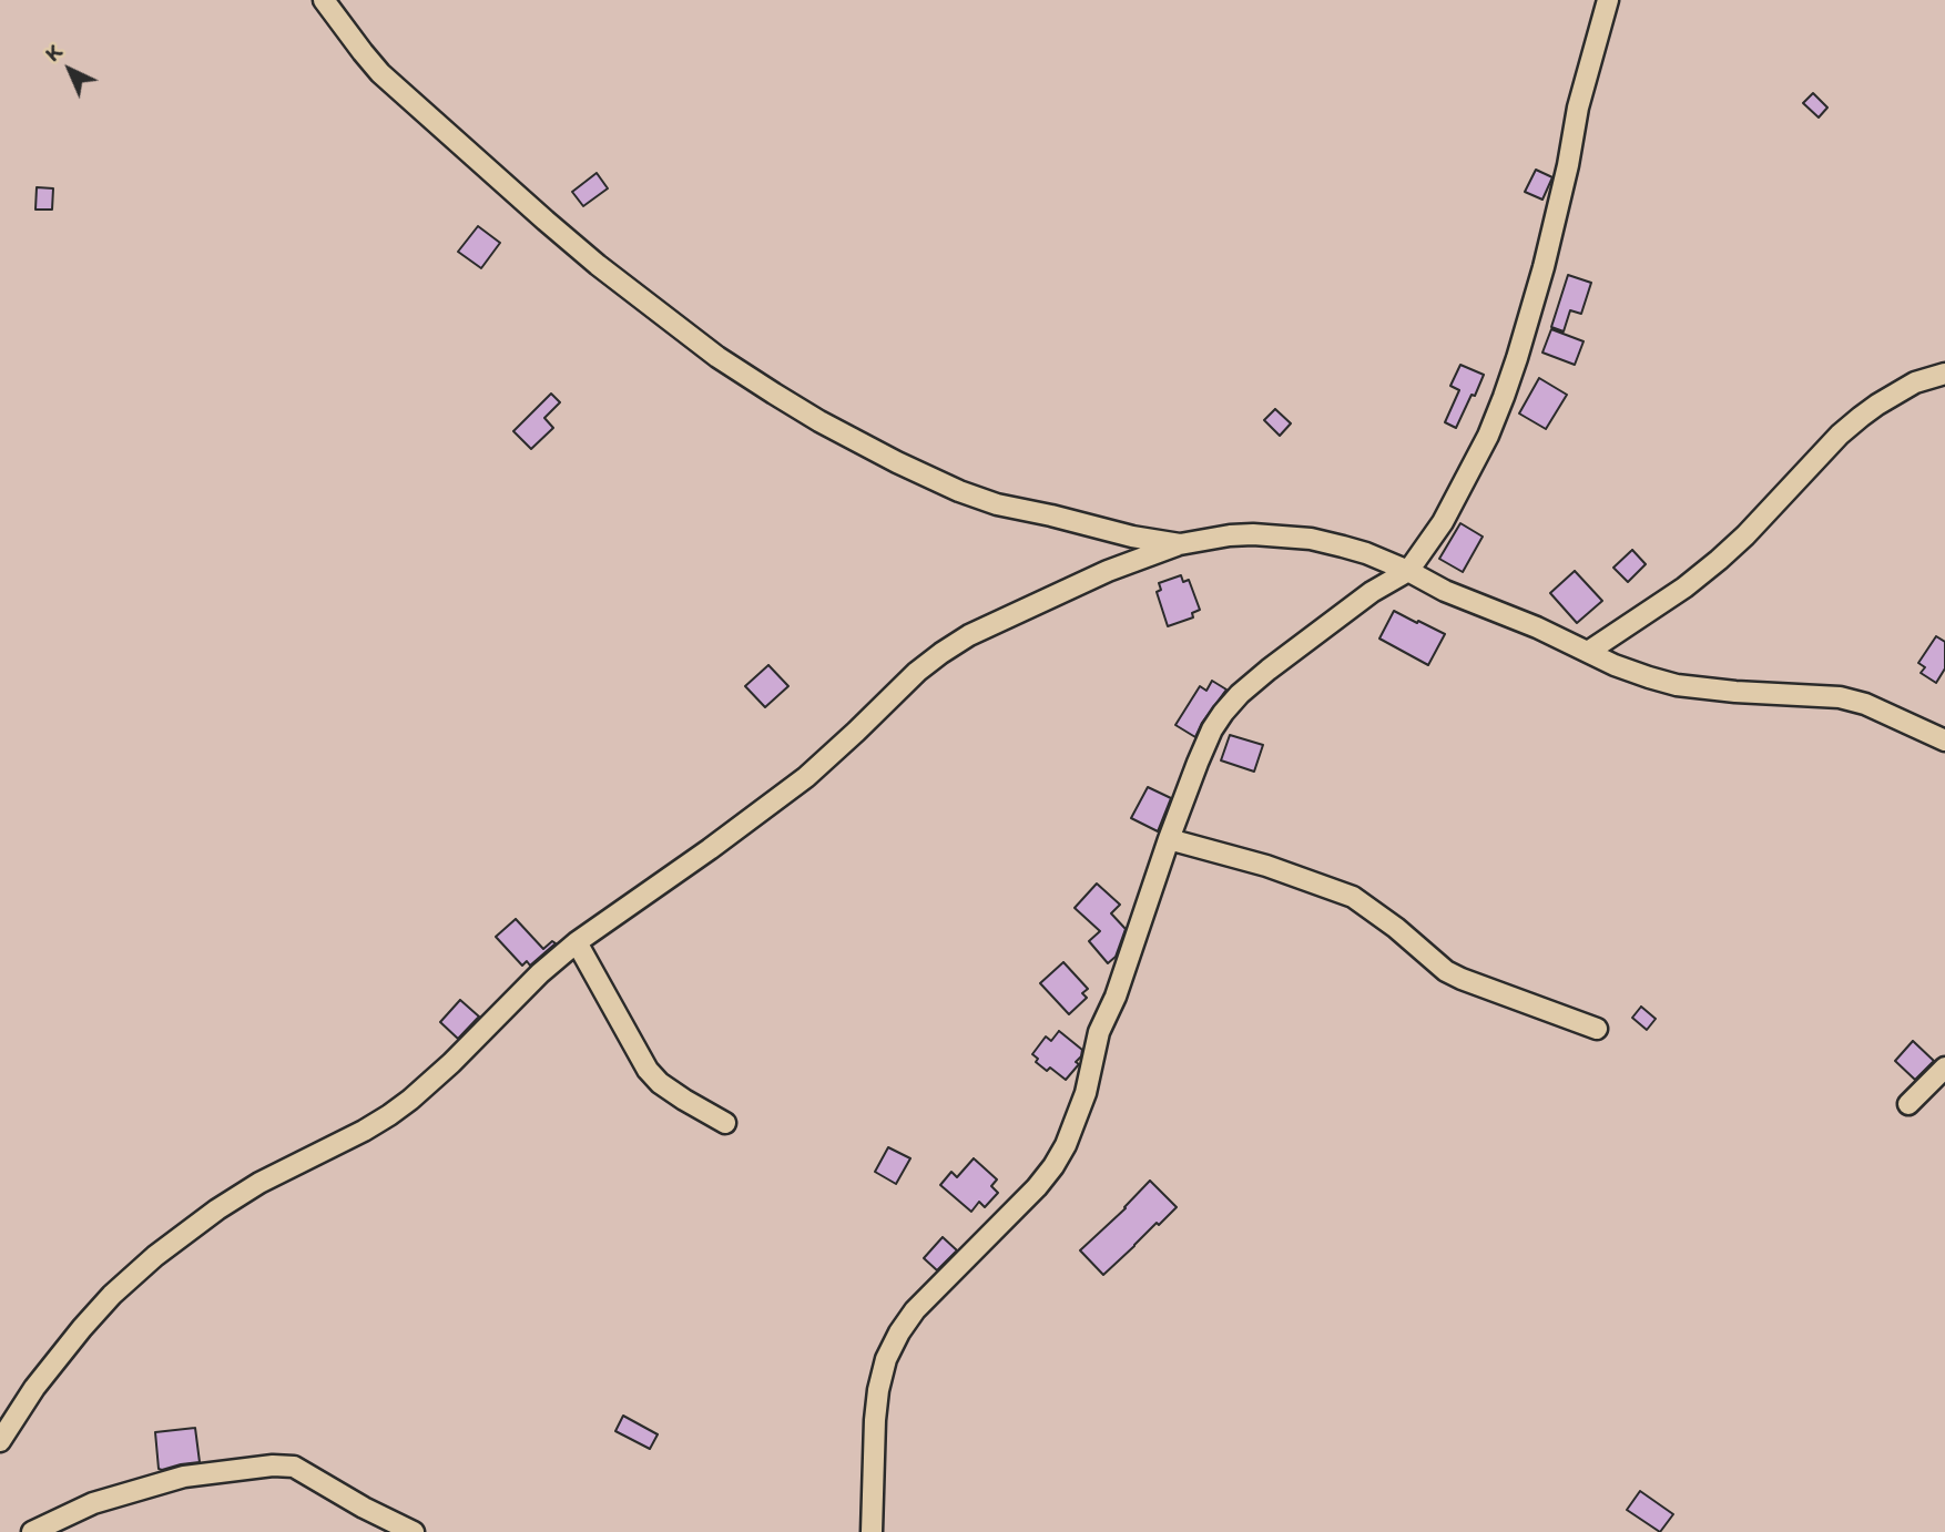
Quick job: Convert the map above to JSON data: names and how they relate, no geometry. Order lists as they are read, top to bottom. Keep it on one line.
{"north":"top left"}
